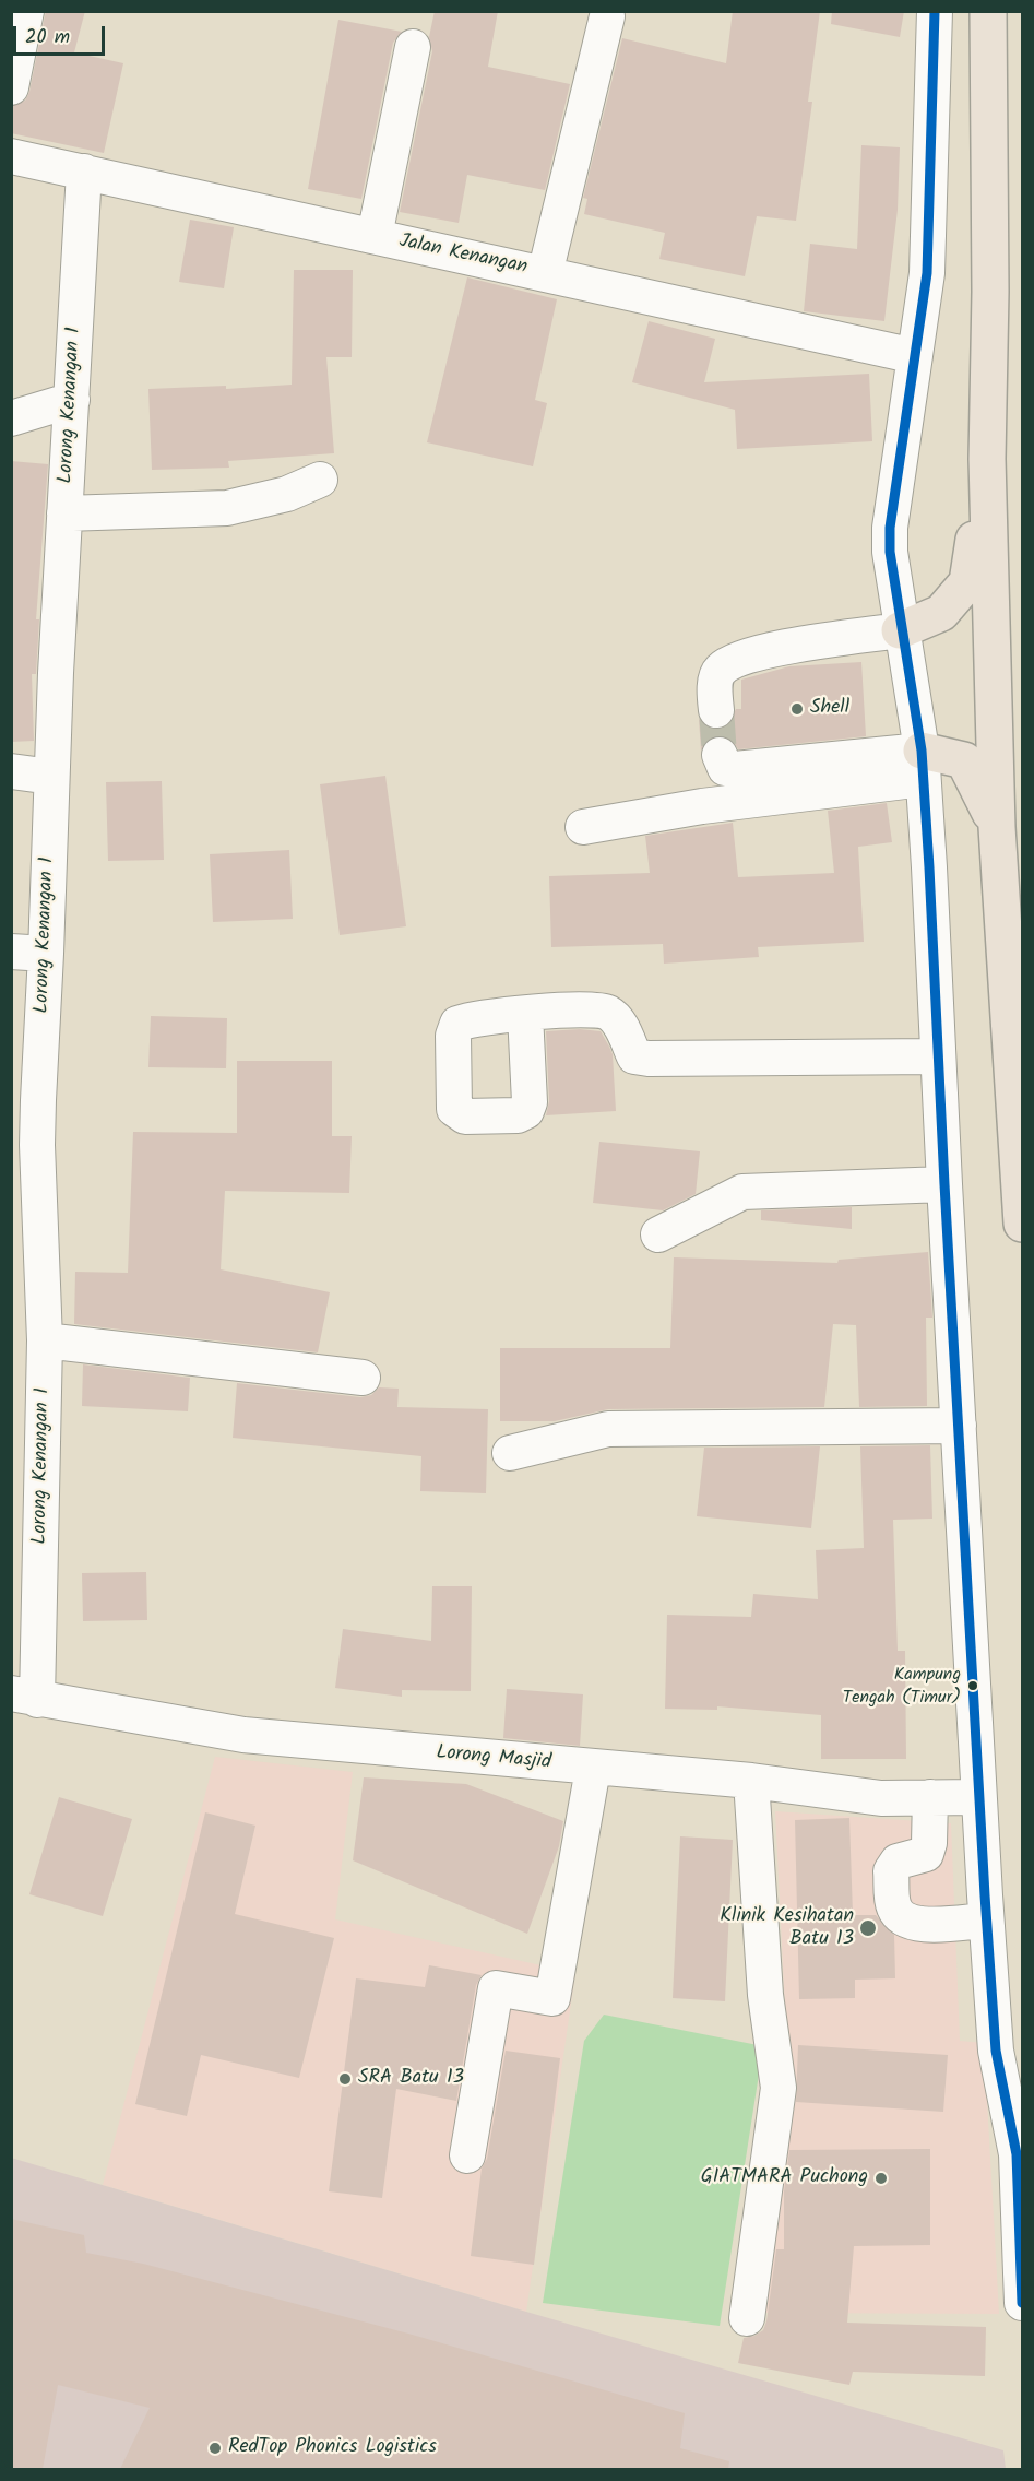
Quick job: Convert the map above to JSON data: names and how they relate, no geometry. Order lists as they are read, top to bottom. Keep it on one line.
{"streets":{"street":["Jalan Kenangan","Lorong Kenangan 1","Lorong Masjid"]},"crossings":[["Jalan Kenangan","Lorong Kenangan 1"],["Lorong Kenangan 1","Lorong Masjid"]],"places":["Shell","Kampung Tengah (Timur)","Klinik Kesihatan Batu 13","SRA Batu 13","GIATMARA Puchong","RedTop Phonics Logistics"],"scale_bar":"20 m"}
